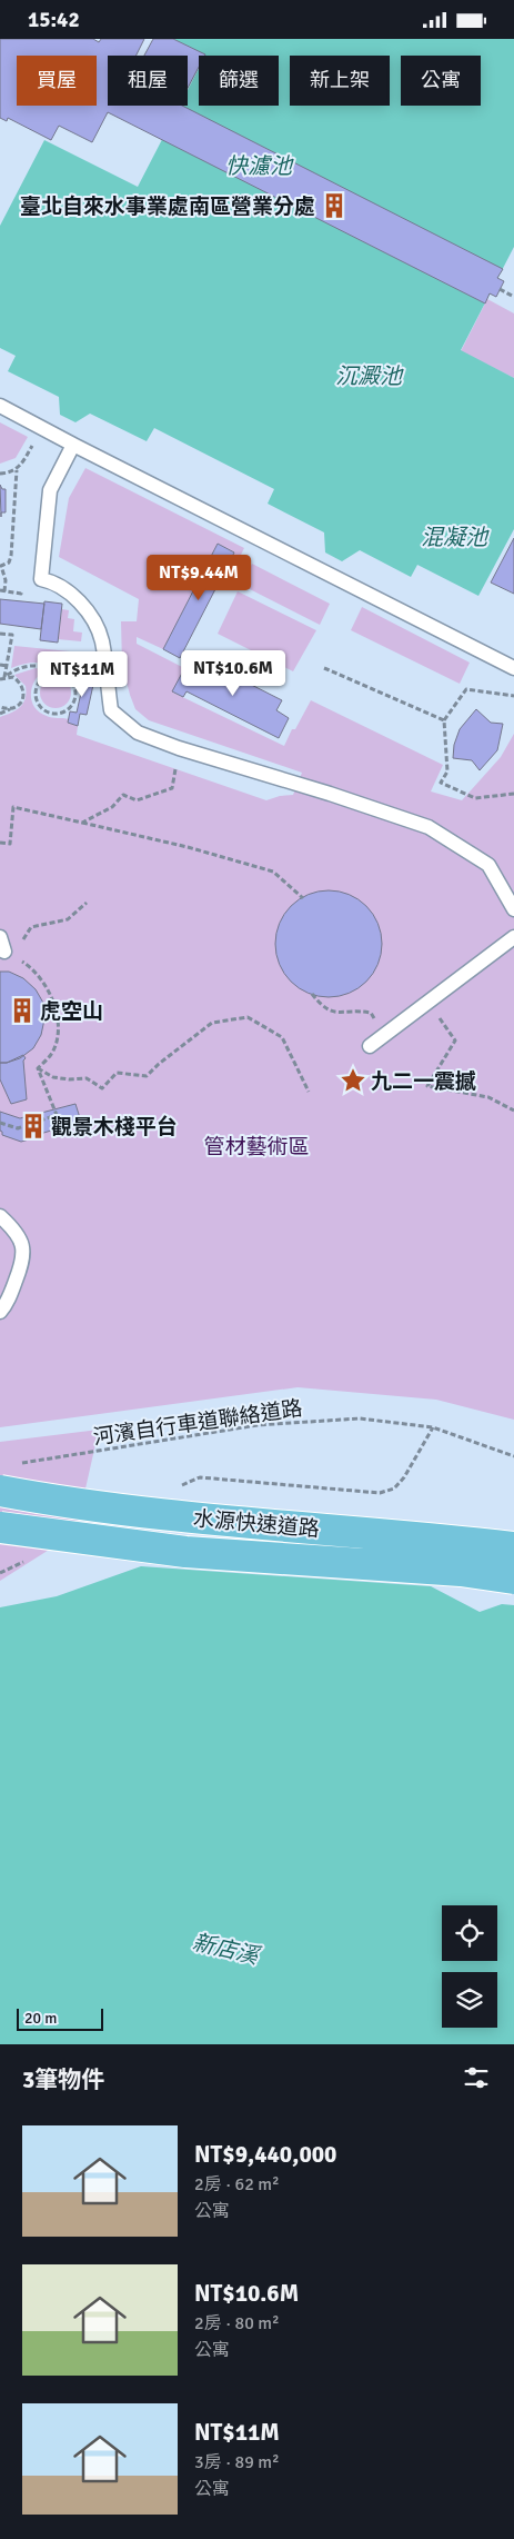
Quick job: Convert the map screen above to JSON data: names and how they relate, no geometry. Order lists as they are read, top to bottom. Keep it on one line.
{"streets":{"highway":["水源快速道路"],"path":["河濱自行車道聯絡道路"]},"water":["快濾池","沉澱池","混凝池","新店溪"],"parks":["管材藝術區"],"places":{"building":["臺北自來水事業處南區營業分處","虎空山","觀景木棧平台"],"place":["九二一震撼"]},"scale_bar":"20 m","page":{"status":"15:42","chip":["買屋","租屋","篩選","新上架","公寓"],"price":["NT$9.44M","NT$10.6M","NT$11M"],"scale":"20 m","heading":"3筆物件","list":[{"name":"NT$9,440,000","note":"2房 · 62 m² · 公寓"},{"name":"NT$10.6M","note":"2房 · 80 m² · 公寓"},{"name":"NT$11M","note":"3房 · 89 m² · 公寓"}]}}
